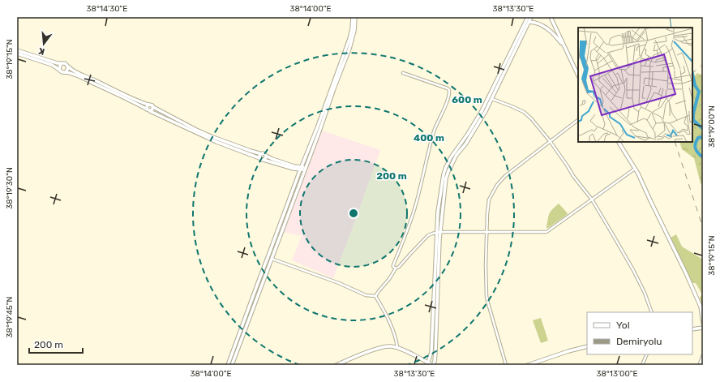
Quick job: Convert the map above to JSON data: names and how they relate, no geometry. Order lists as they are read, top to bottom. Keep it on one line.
{"legend":["Yol","Demiryolu"],"scale_bar":"200 m","north":"bottom","coordinates":["38°14'30\"E","38°14'00\"E","38°13'30\"E","38°19'15\"N","38°19'00\"N","38°19'30\"N","38°19'45\"N","38°13'00\"E"],"rings":["600 m","400 m","200 m"]}
